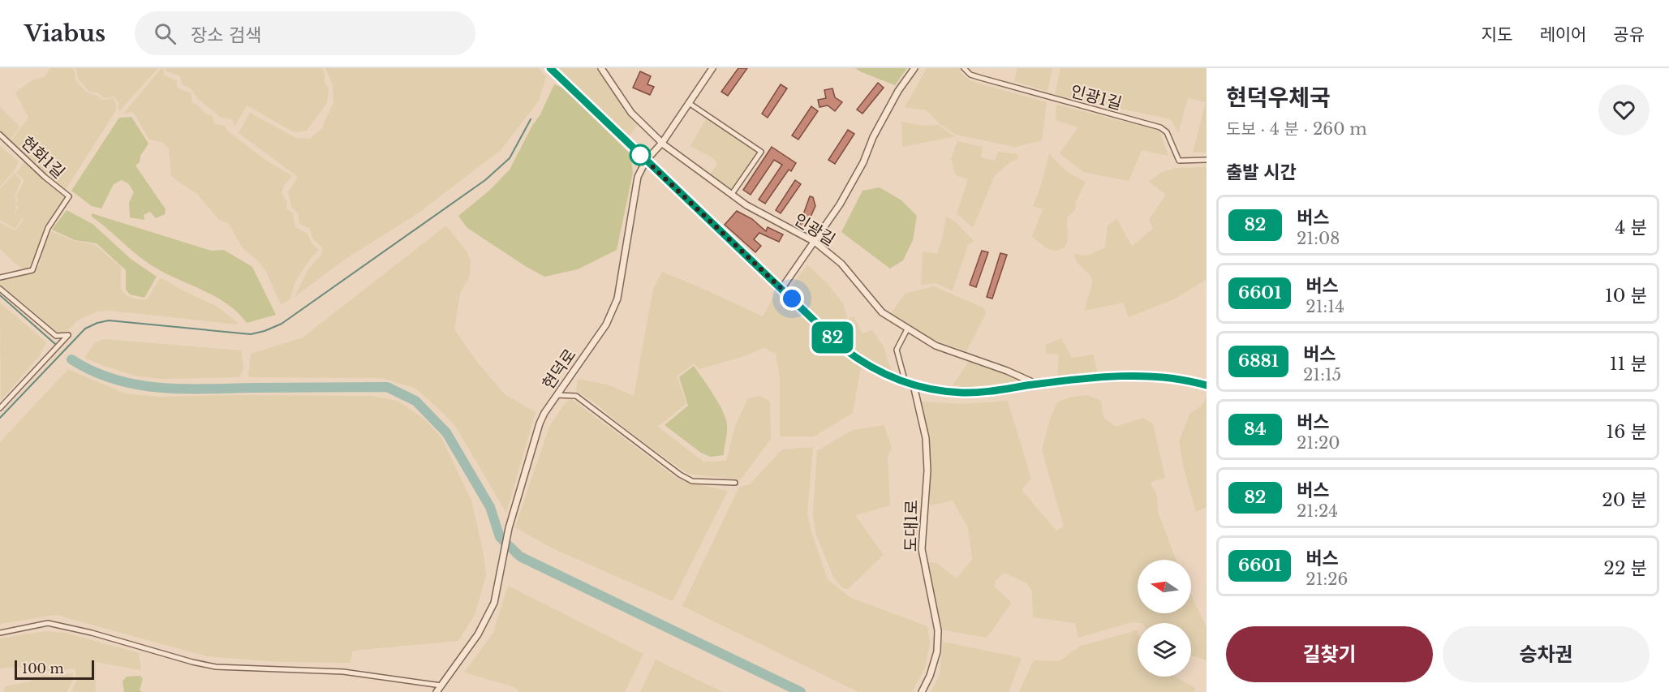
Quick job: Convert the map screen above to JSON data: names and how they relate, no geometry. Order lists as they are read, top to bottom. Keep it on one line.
{"streets":{"street":["인광1길","현화1길","인광길","현덕로","도대1로"]},"crossings":[["인광길","현덕로"]],"lines":["bus line 82"],"scale_bar":"100 m","north":"left","page":{"header":"Viabus","search":"장소 검색","nav":["지도","레이어","공유"],"on_map":"82","heading":[["현덕우체국","도보 · 4 분 · 260 m"],"출발 시간"],"list":[{"mark":"82","name":"버스","note":"21:08","value":"4 분"},{"mark":"6601","name":"버스","note":"21:14","value":"10 분"},{"mark":"6881","name":"버스","note":"21:15","value":"11 분"},{"mark":"84","name":"버스","note":"21:20","value":"16 분"},{"mark":"82","name":"버스","note":"21:24","value":"20 분"},{"mark":"6601","name":"버스","note":"21:26","value":"22 분"}],"buttons":["길찾기","승차권"],"scale":"100 m"}}
